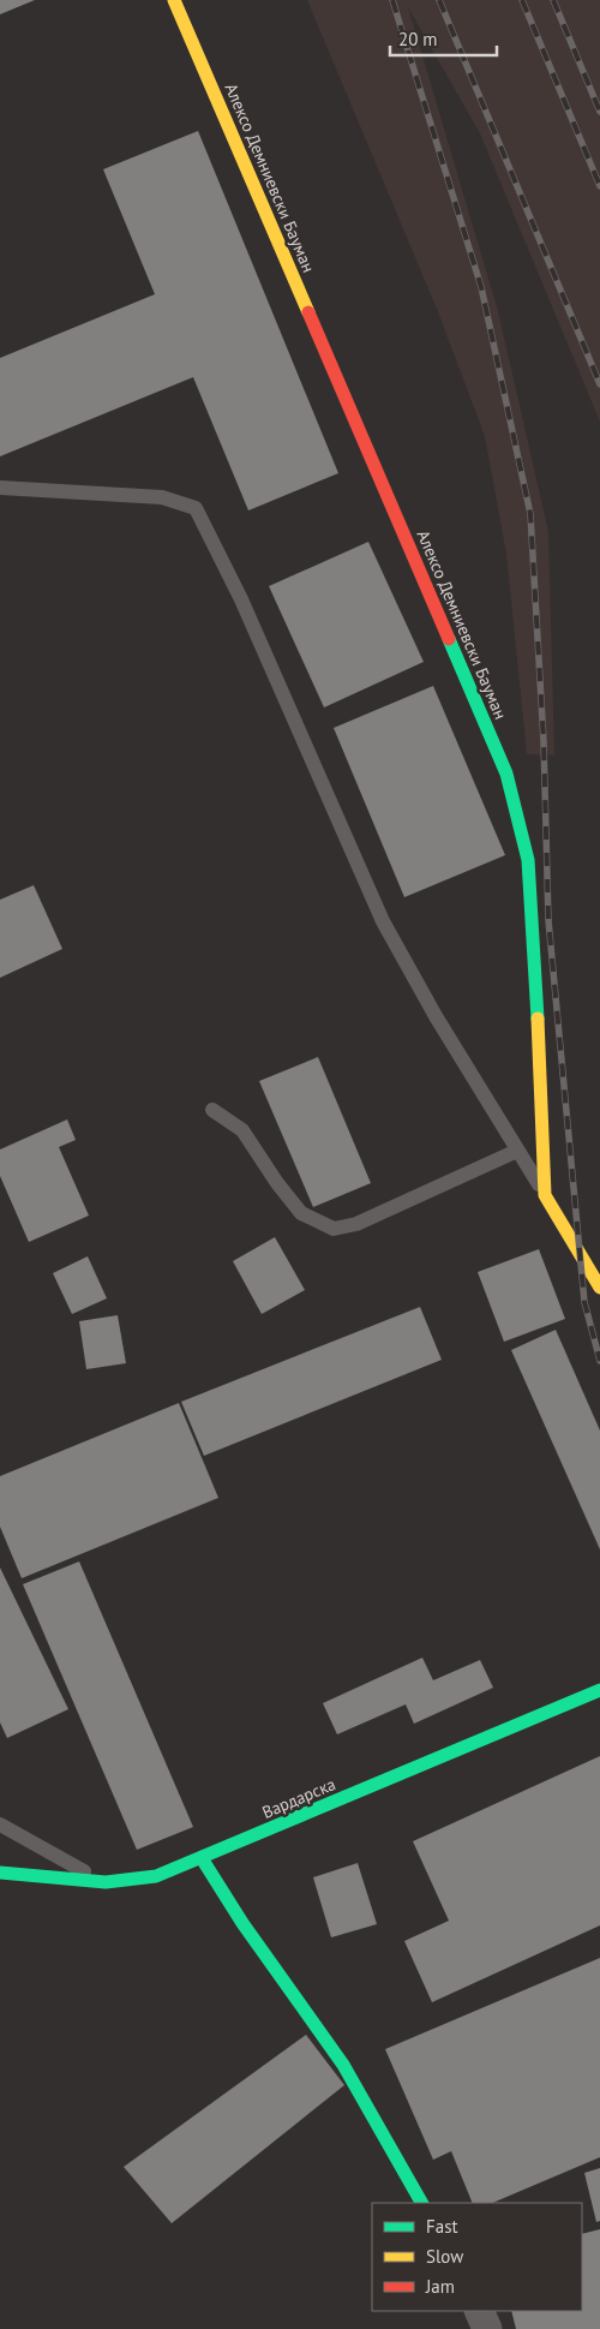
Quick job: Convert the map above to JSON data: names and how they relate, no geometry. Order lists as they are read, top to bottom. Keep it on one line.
{"streets":{"street":["Алексо Демниевски Бауман","Вардарска"]},"legend":["Fast","Slow","Jam"],"scale_bar":"20 m"}
